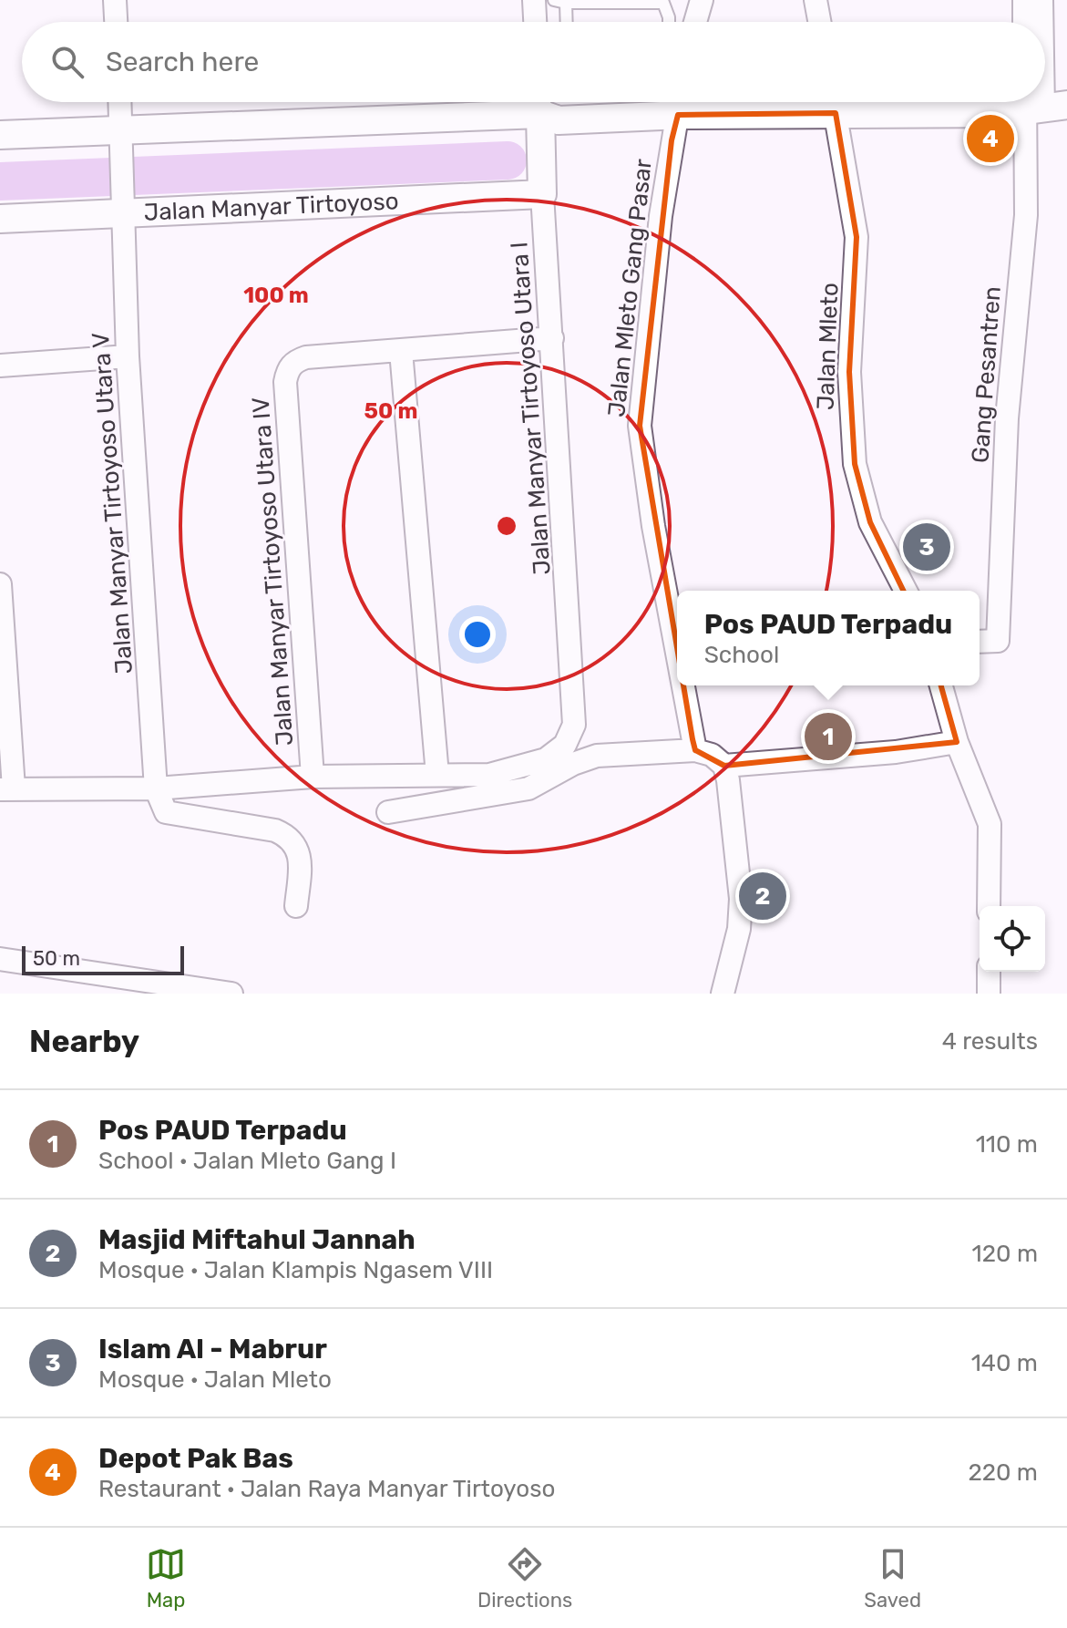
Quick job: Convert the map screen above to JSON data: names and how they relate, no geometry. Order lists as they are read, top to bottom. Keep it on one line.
{"streets":{"street":["Jalan Manyar Tirtoyoso","Jalan Mleto Gang Pasar","Jalan Mleto","Gang Pesantren","Jalan Manyar Tirtoyoso Utara I","Jalan Manyar Tirtoyoso Utara V","Jalan Manyar Tirtoyoso Utara IV"]},"crossings":[["Jalan Manyar Tirtoyoso","Jalan Manyar Tirtoyoso Utara I"],["Jalan Manyar Tirtoyoso","Jalan Manyar Tirtoyoso Utara V"],["Jalan Manyar Tirtoyoso Utara I","Jalan Manyar Tirtoyoso Utara V"],["Jalan Manyar Tirtoyoso Utara I","Jalan Manyar Tirtoyoso Utara IV"]],"scale_bar":"50 m","page":{"search":"Search here","pins":["4","3","1","2"],"popup":["Pos PAUD Terpadu","School"],"scale":"50 m","heading":["Nearby","4 results"],"list":[{"mark":"1","name":"Pos PAUD Terpadu","note":"School · Jalan Mleto Gang I","value":"110 m"},{"mark":"2","name":"Masjid Miftahul Jannah","note":"Mosque · Jalan Klampis Ngasem VIII","value":"120 m"},{"mark":"3","name":"Islam Al - Mabrur","note":"Mosque · Jalan Mleto","value":"140 m"},{"mark":"4","name":"Depot Pak Bas","note":"Restaurant · Jalan Raya Manyar Tirtoyoso","value":"220 m"}],"nav":["Map","Directions","Saved"]},"rings":["100 m","50 m"]}
